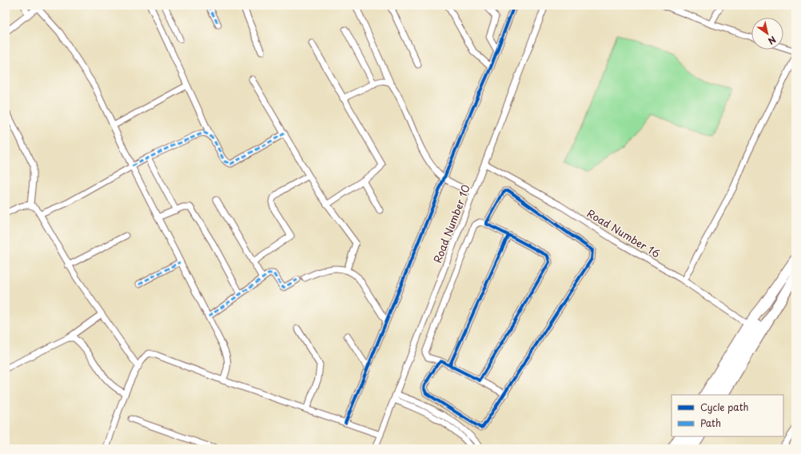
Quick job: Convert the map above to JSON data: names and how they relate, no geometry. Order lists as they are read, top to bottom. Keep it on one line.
{"streets":{"street":["Road Number 10","Road Number 16"]},"crossings":[["Road Number 10","Road Number 16"]],"legend":["Cycle path","Path"],"north":"bottom right"}
